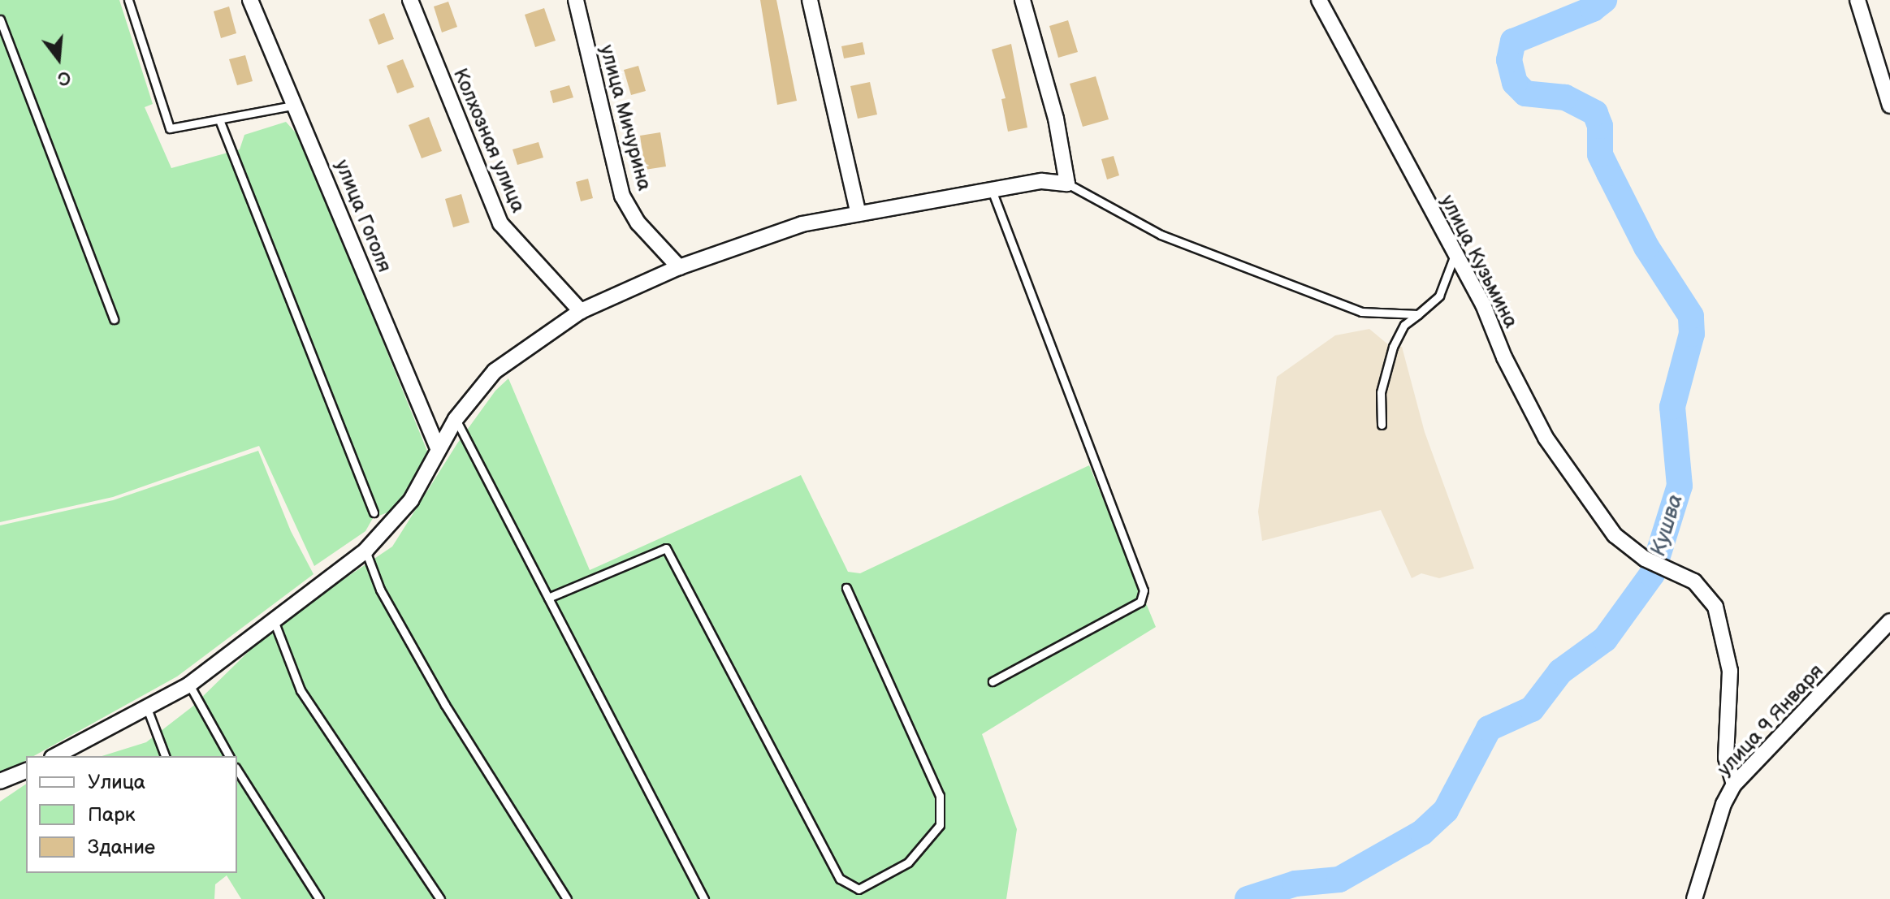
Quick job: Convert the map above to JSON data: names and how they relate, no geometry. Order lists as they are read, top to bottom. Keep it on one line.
{"streets":{"street":["улица Мичурина","Колхозная улица","улица Гоголя","улица Кузьмина","улица 9 Января"]},"crossings":[["улица Кузьмина","улица 9 Января"]],"water":["Кушва"],"legend":["Улица","Парк","Здание"],"north":"bottom"}
